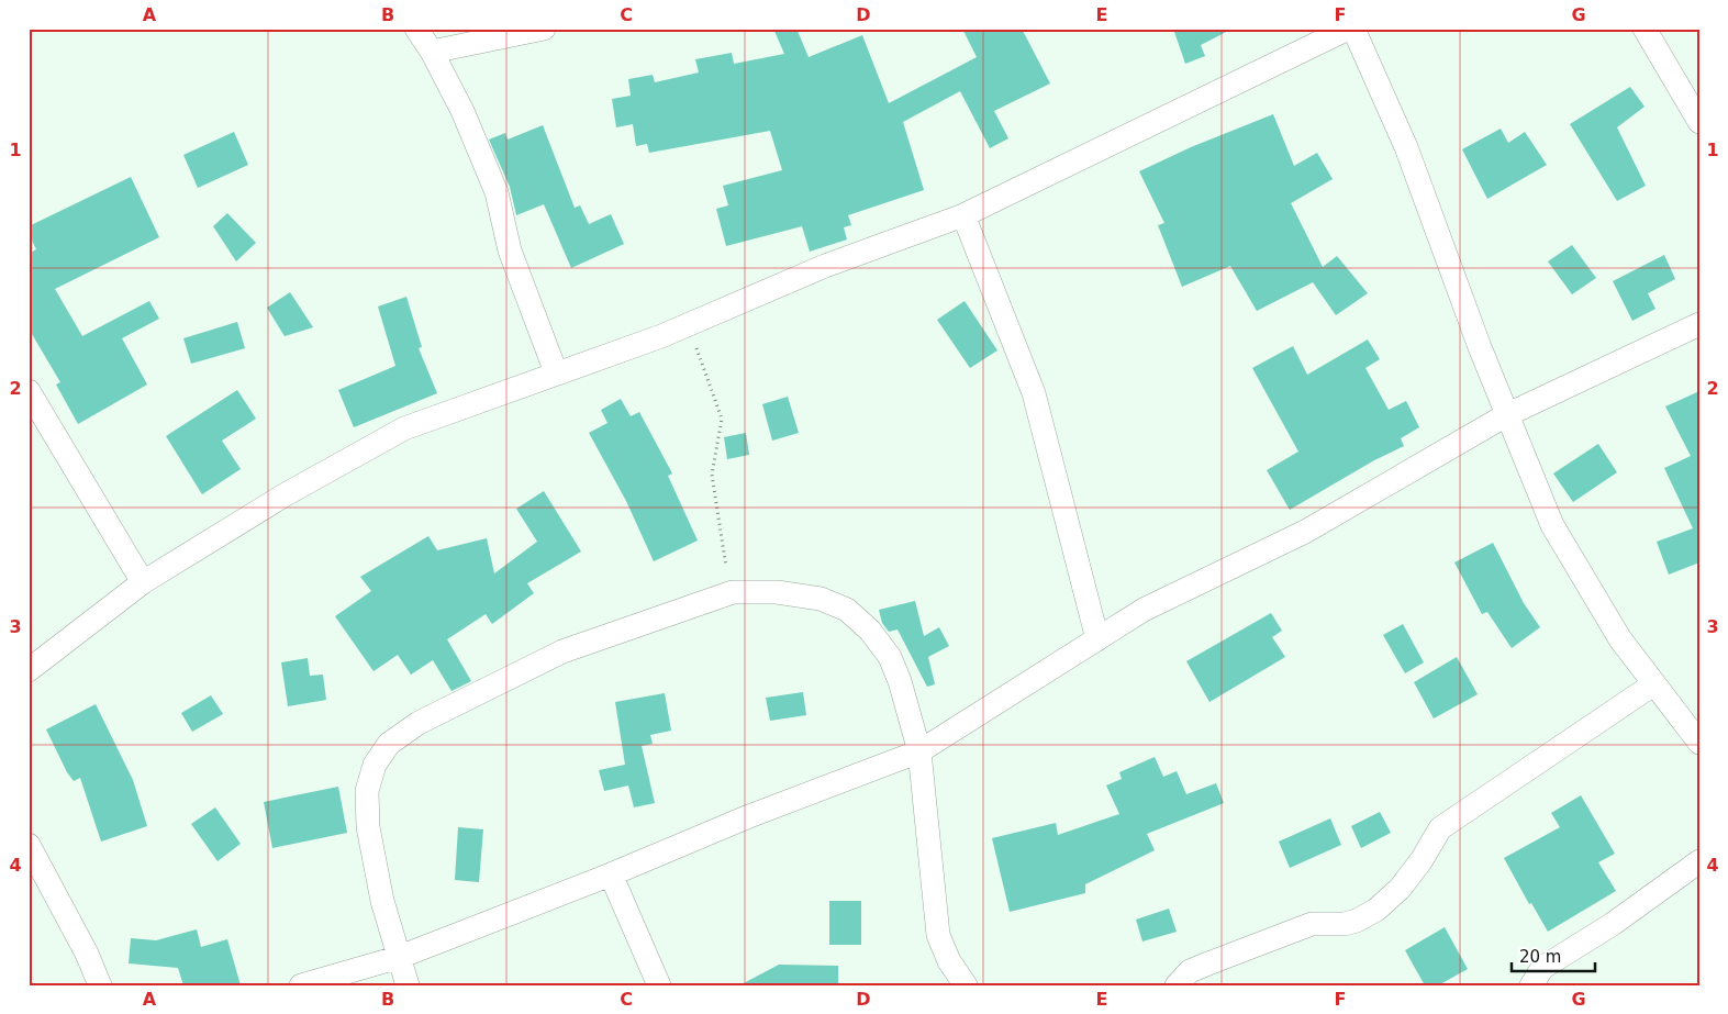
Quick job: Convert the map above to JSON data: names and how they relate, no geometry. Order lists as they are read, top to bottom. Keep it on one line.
{"scale_bar":"20 m","grid":{"columns":["A","B","C","D","E","F","G"],"rows":["1","2","3","4"]}}
